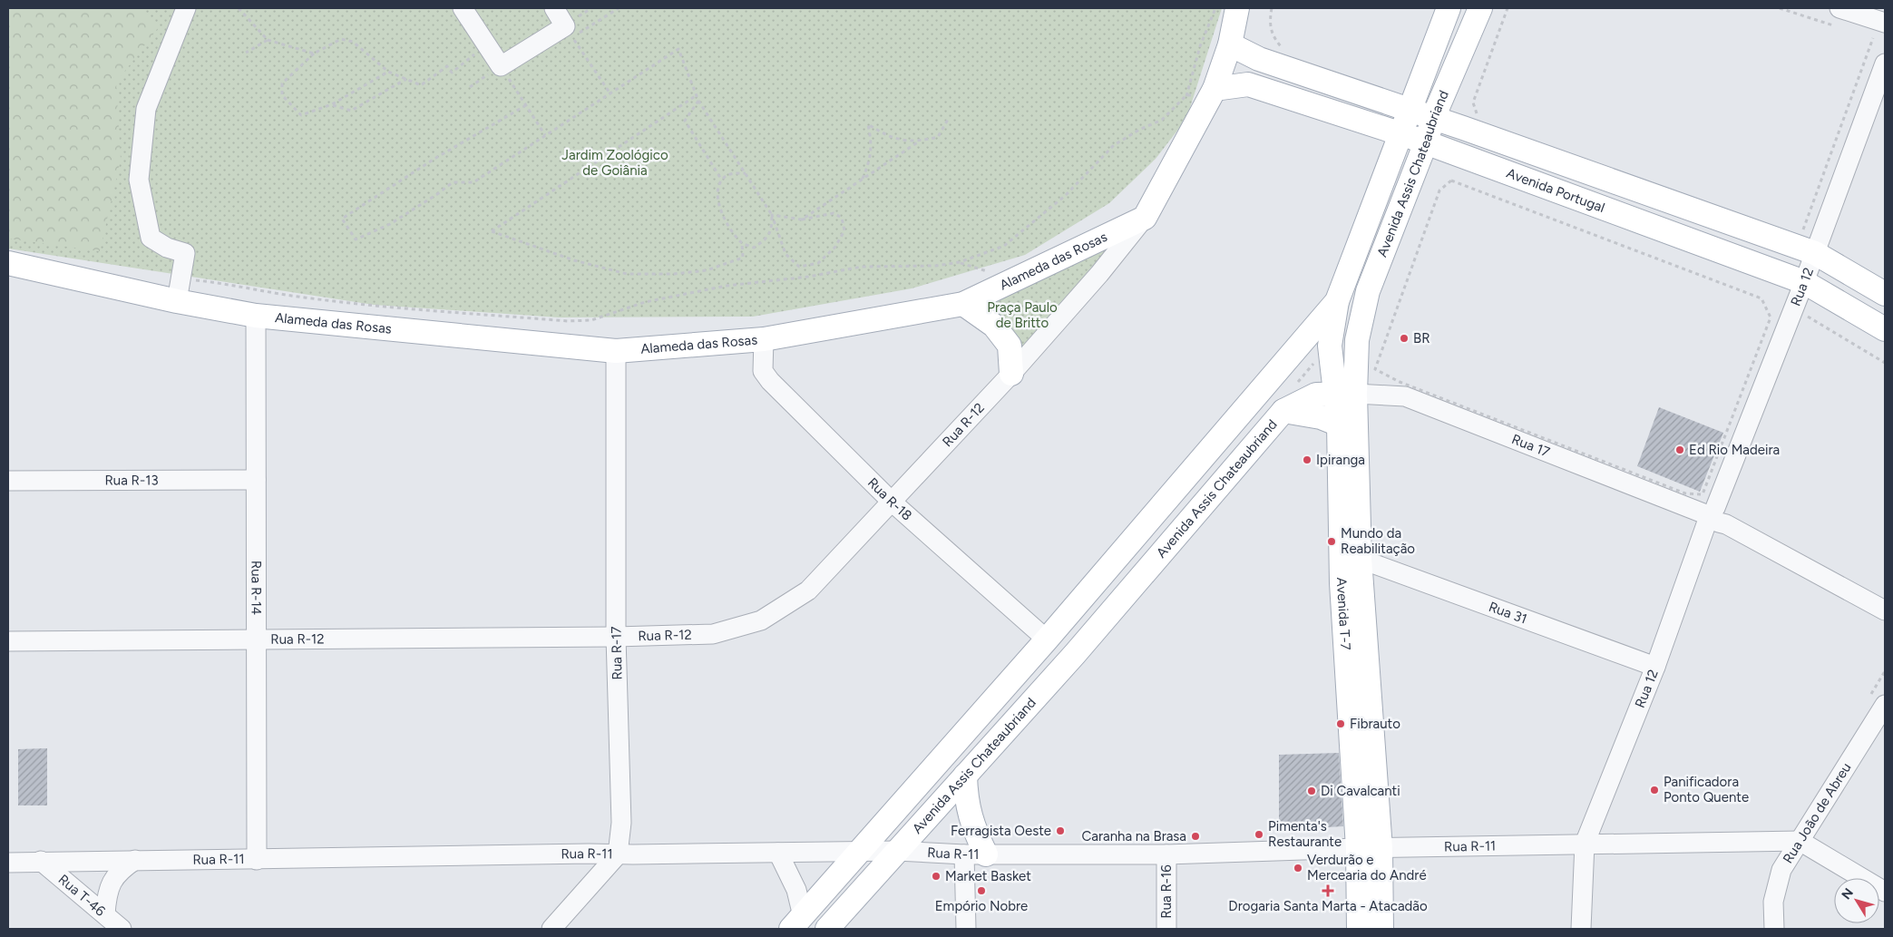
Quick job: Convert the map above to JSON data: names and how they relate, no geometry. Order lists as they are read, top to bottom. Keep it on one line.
{"streets":{"main road":["Avenida Assis Chateaubriand","Avenida Portugal","Alameda das Rosas","Avenida T-7"],"street":["Rua 12","Rua R-12","Rua 17","Rua R-13","Rua R-18","Rua R-14","Rua 31","Rua R-17","Rua João de Abreu","Rua R-11","Rua R-16","Rua T-46"]},"crossings":[["Avenida Assis Chateaubriand","Avenida Portugal"],["Avenida Assis Chateaubriand","Rua 17"],["Avenida Assis Chateaubriand","Rua R-18"],["Avenida Assis Chateaubriand","Avenida T-7"],["Avenida Assis Chateaubriand","Rua R-11"],["Avenida Portugal","Rua 12"],["Alameda das Rosas","Rua R-12"],["Alameda das Rosas","Rua R-18"],["Alameda das Rosas","Rua R-14"],["Alameda das Rosas","Rua R-17"],["Rua 12","Rua 17"],["Rua 12","Rua 31"],["Rua 12","Rua R-11"],["Rua R-12","Rua R-18"],["Rua R-12","Rua R-14"],["Rua R-12","Rua R-17"],["Rua 17","Avenida T-7"],["Rua R-13","Rua R-14"],["Rua R-14","Rua R-11"],["Rua 31","Avenida T-7"],["Avenida T-7","Rua R-11"],["Rua R-17","Rua R-11"],["Rua João de Abreu","Rua R-11"],["Rua R-11","Rua R-16"],["Rua R-11","Rua T-46"]],"parks":["Jardim Zoológico de Goiânia","Praça Paulo de Britto"],"places":{"other":["BR","Ed Rio Madeira","Ipiranga","Mundo da Reabilitação","Fibrauto","Panificadora Ponto Quente","Di Cavalcanti","Ferragista Oeste","Pimenta's Restaurante","Caranha na Brasa","Verdurão e Mercearia do André","Market Basket","Empório Nobre"],"health":["Drogaria Santa Marta - Atacadão"]},"north":"top left"}
